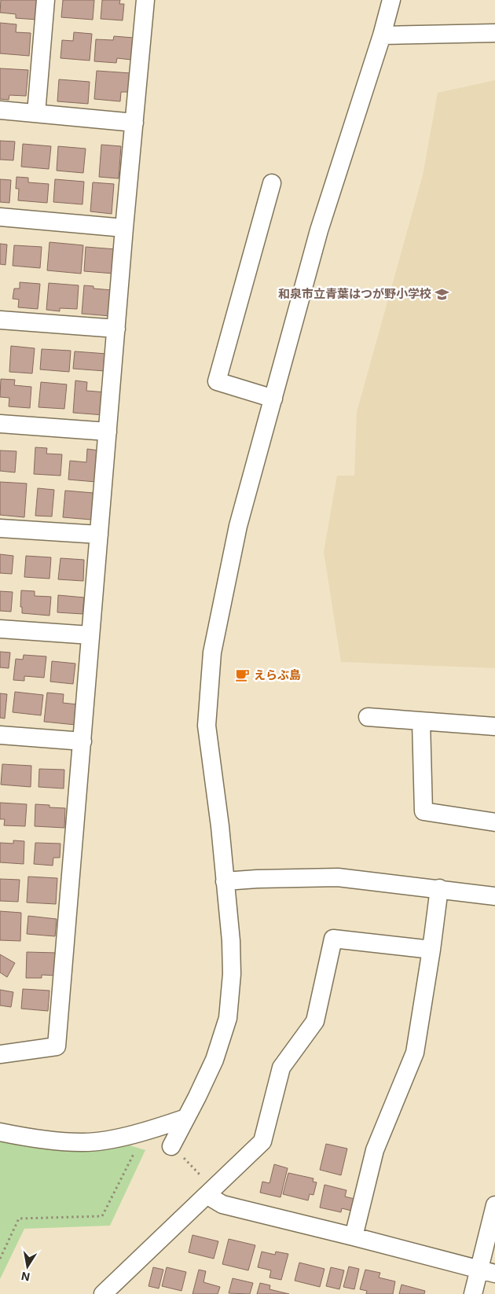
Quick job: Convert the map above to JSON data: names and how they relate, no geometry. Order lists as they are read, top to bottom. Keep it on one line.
{"places":{"school or university":["和泉市立青葉はつが野小学校"],"cafe":["えらぶ島"]},"north":"bottom"}
